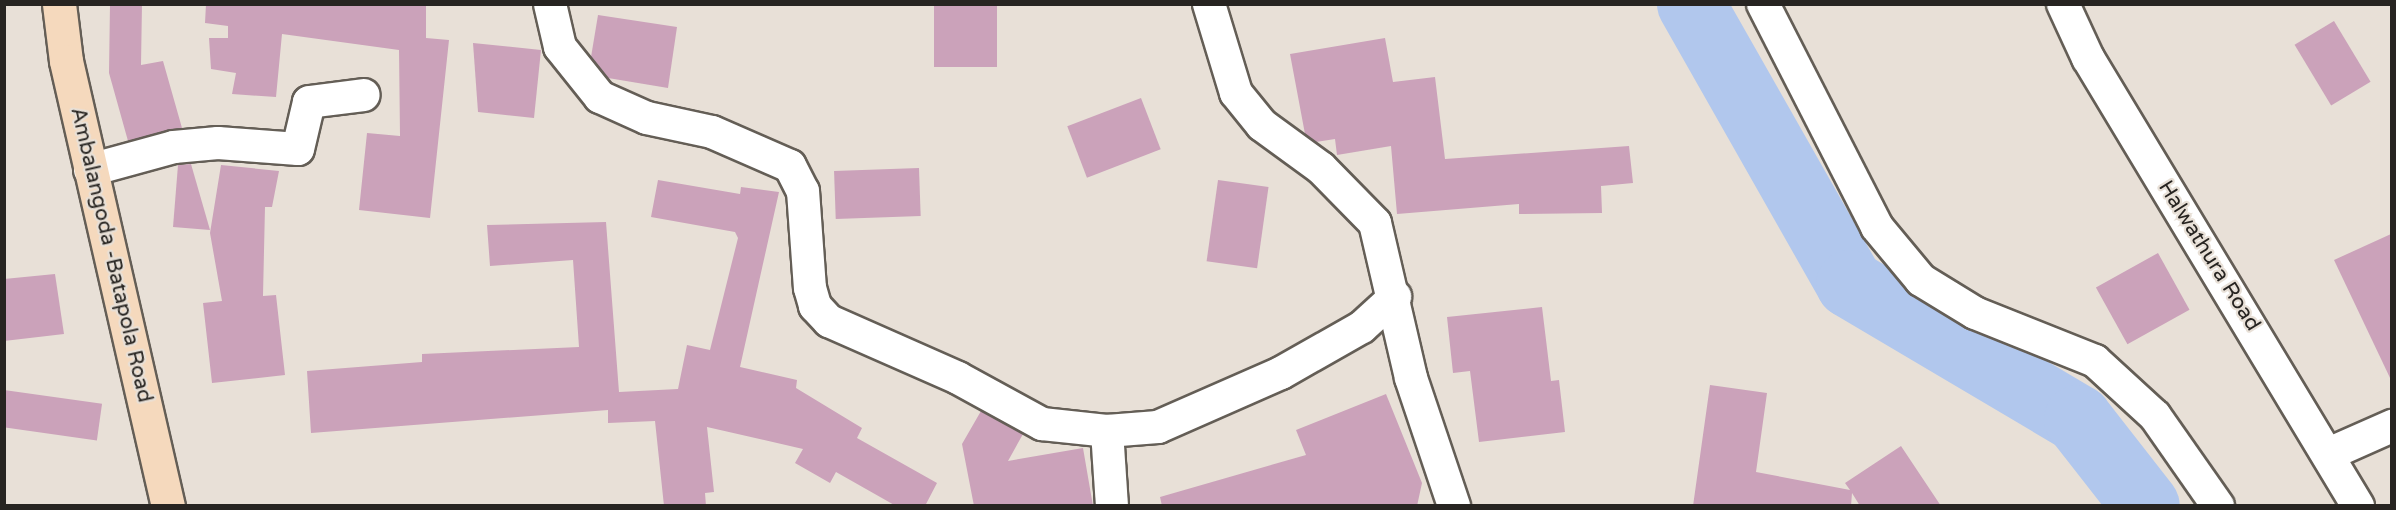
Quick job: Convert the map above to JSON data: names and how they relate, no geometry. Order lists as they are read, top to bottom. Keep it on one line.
{"streets":{"main road":["Ambalangoda -Batapola Road"],"street":["Halwathura Road"]}}
